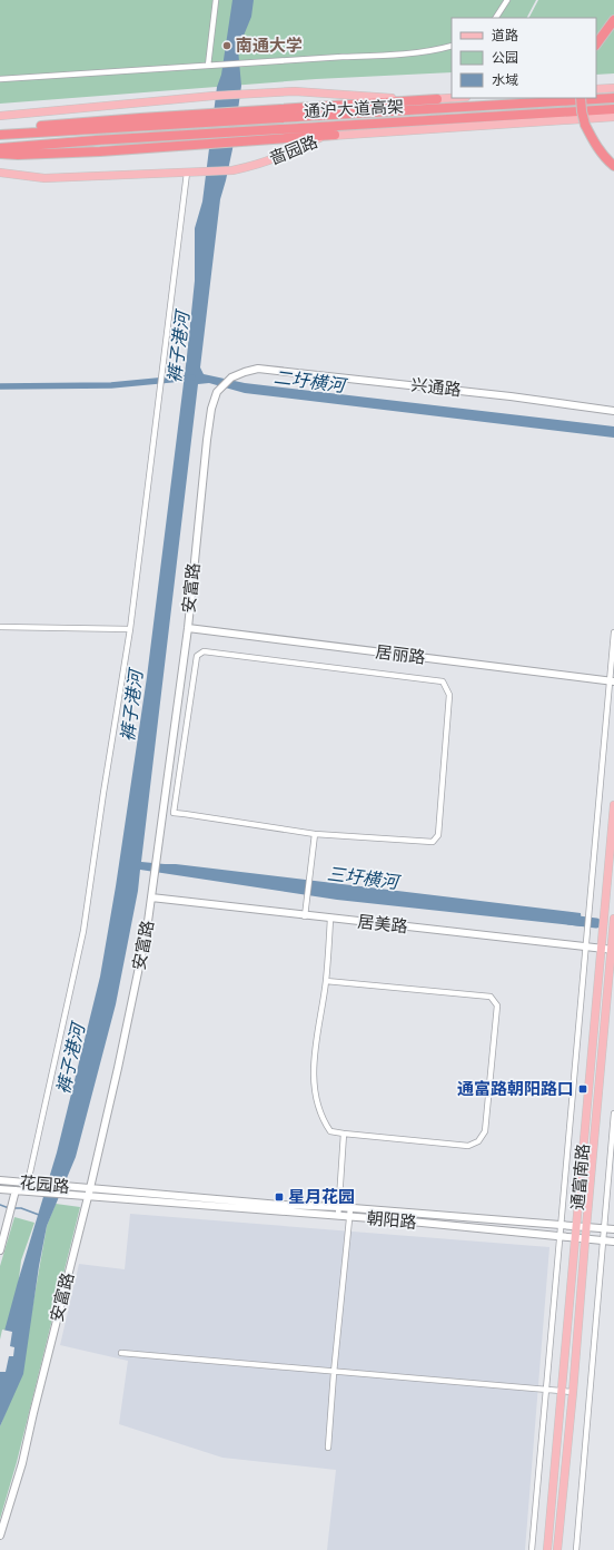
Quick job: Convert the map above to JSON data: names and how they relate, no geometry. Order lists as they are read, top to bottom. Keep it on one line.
{"streets":{"highway":["通沪大道高架"],"main road":["啬园路","通富南路"],"street":["兴通路","安富路","居丽路","居美路","花园路","朝阳路"]},"crossings":[["兴通路","安富路"],["安富路","居丽路"],["安富路","居美路"],["安富路","花园路"],["安富路","朝阳路"],["居美路","通富南路"],["通富南路","朝阳路"],["花园路","朝阳路"]],"water":["裤子港河","二圩横河","三圩横河"],"places":{"other":["南通大学"],"transit":["通富路朝阳路口","星月花园"]},"legend":["道路","公园","水域"]}
